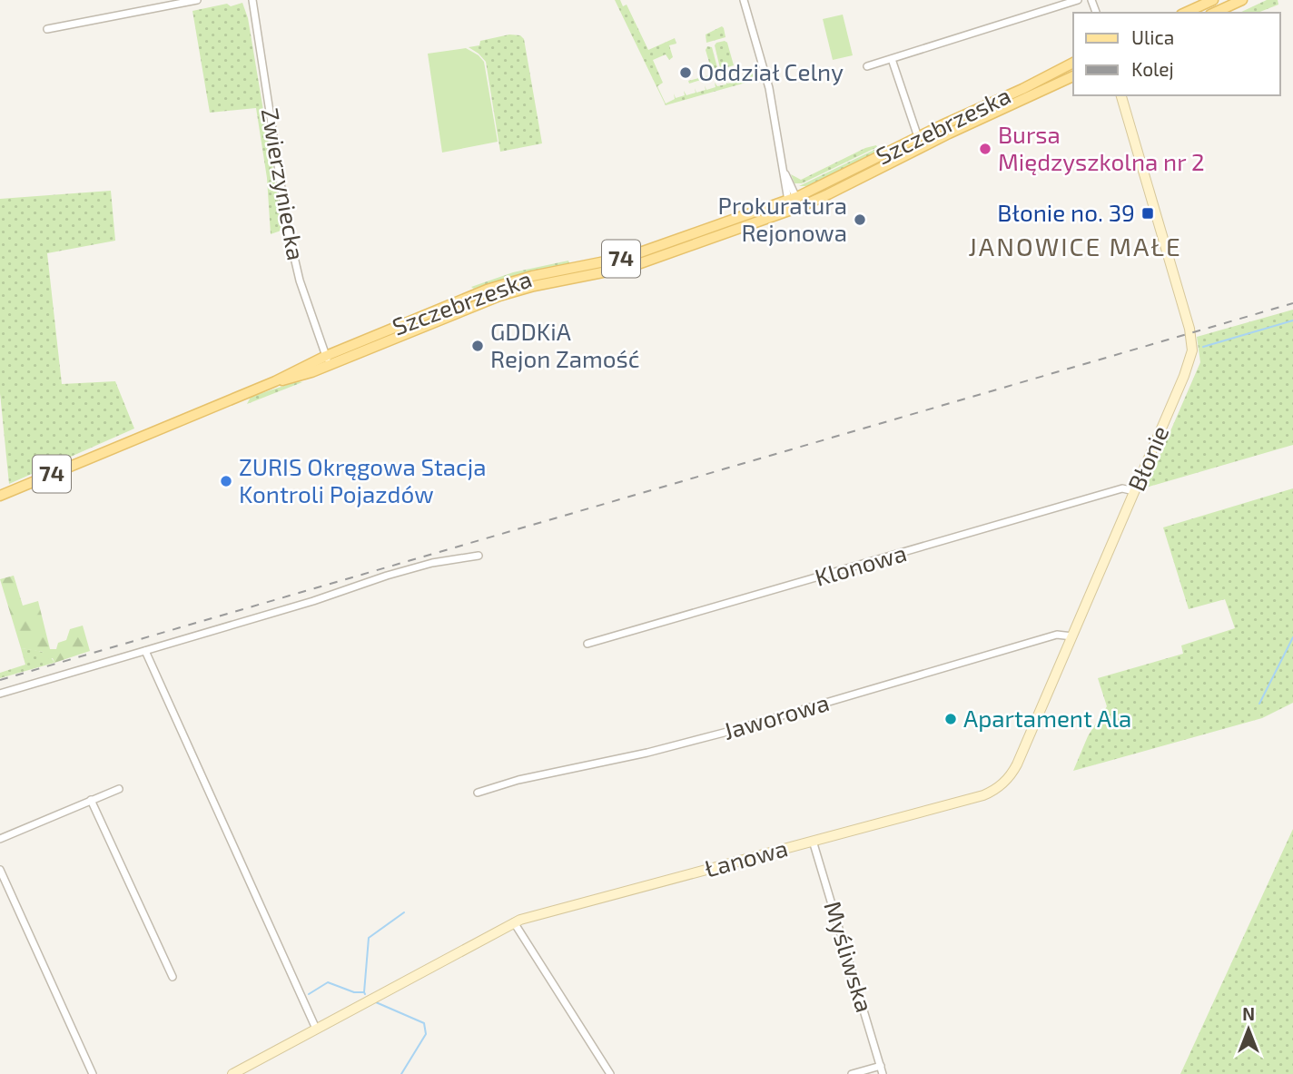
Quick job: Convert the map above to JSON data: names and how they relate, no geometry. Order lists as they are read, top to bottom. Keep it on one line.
{"streets":{"main road":["Szczebrzeska","74"],"street":["Zwierzyniecka","Błonie","Klonowa","Jaworowa","Łanowa","Myśliwska"]},"crossings":[["Szczebrzeska","Zwierzyniecka"],["Błonie","Klonowa"],["Błonie","Jaworowa"],["Błonie","Łanowa"],["Łanowa","Myśliwska"]],"districts":["JANOWICE MAŁE"],"places":{"other":["Oddział Celny","Bursa Międzyszkolna nr 2","Prokuratura Rejonowa","GDDKiA Rejon Zamość","ZURIS Okręgowa Stacja Kontroli Pojazdów","Apartament Ala"],"transit":["Błonie no. 39"]},"legend":["Ulica","Kolej"],"north":"top"}
